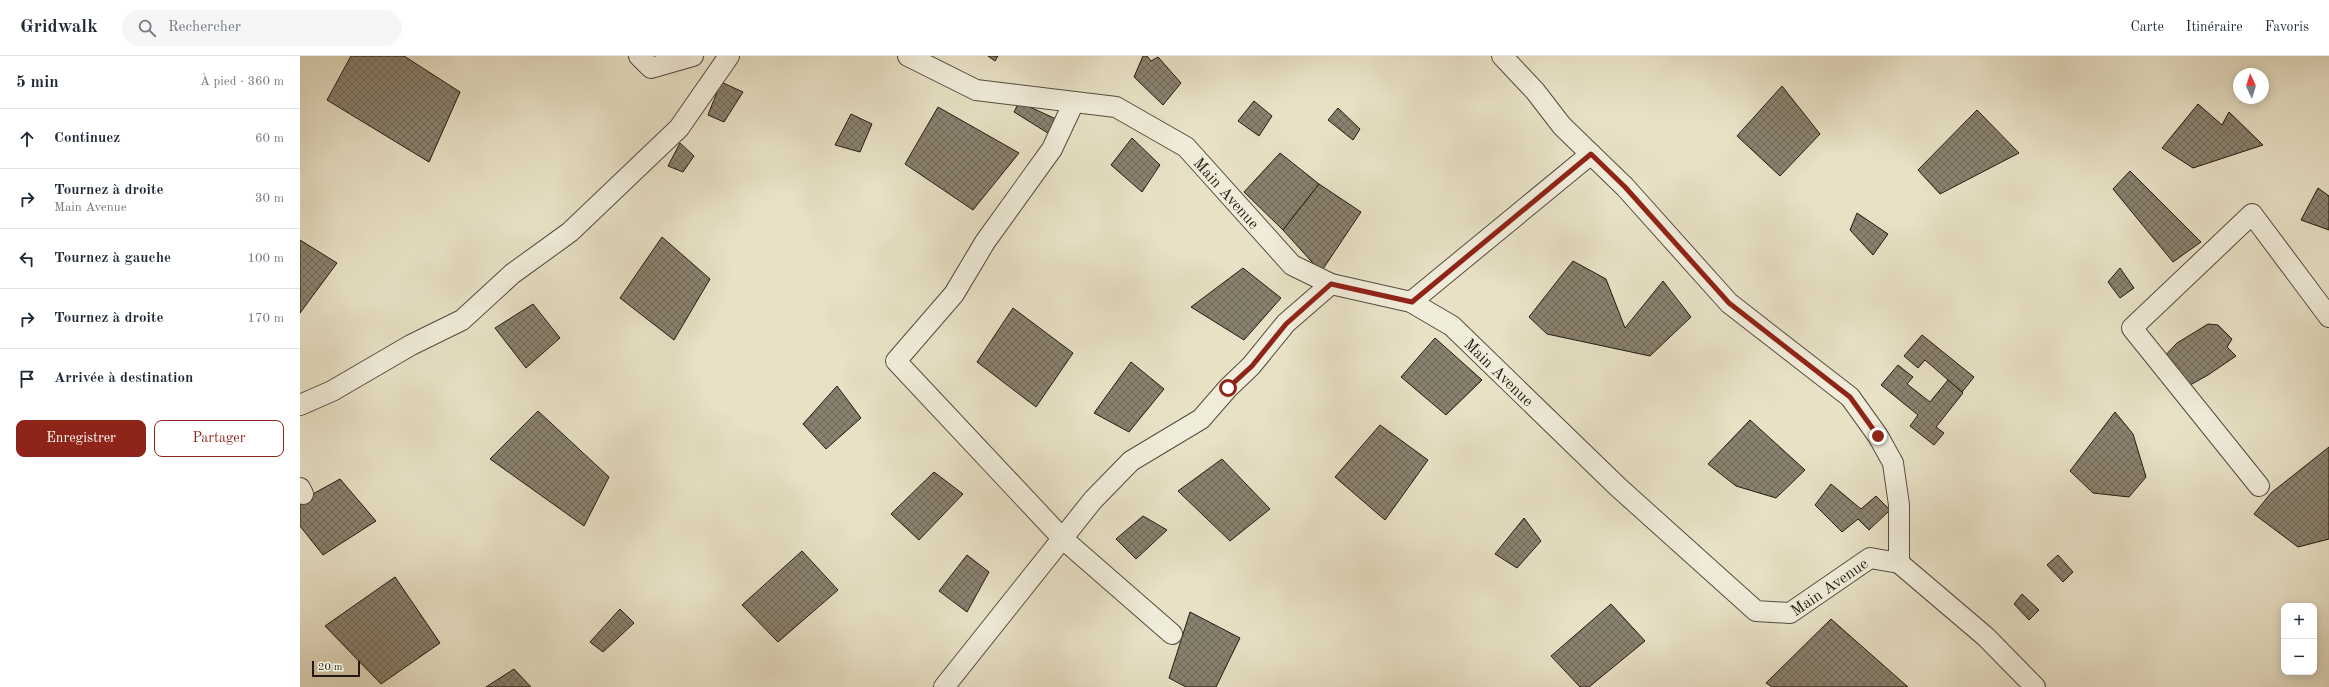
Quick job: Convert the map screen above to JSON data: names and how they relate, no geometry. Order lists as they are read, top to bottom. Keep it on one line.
{"streets":{"street":["Main Avenue"]},"scale_bar":"20 m","north":"top","page":{"header":"Gridwalk","search":"Rechercher","nav":["Carte","Itinéraire","Favoris"],"heading":["5 min","À pied · 360 m"],"list":[["Continuez","60 m"],["Tournez à droite","Main Avenue","30 m"],["Tournez à gauche","100 m"],["Tournez à droite","170 m"],"Arrivée à destination"],"buttons":["Enregistrer","Partager"],"map_buttons":["+","−"],"scale":"20 m"}}
